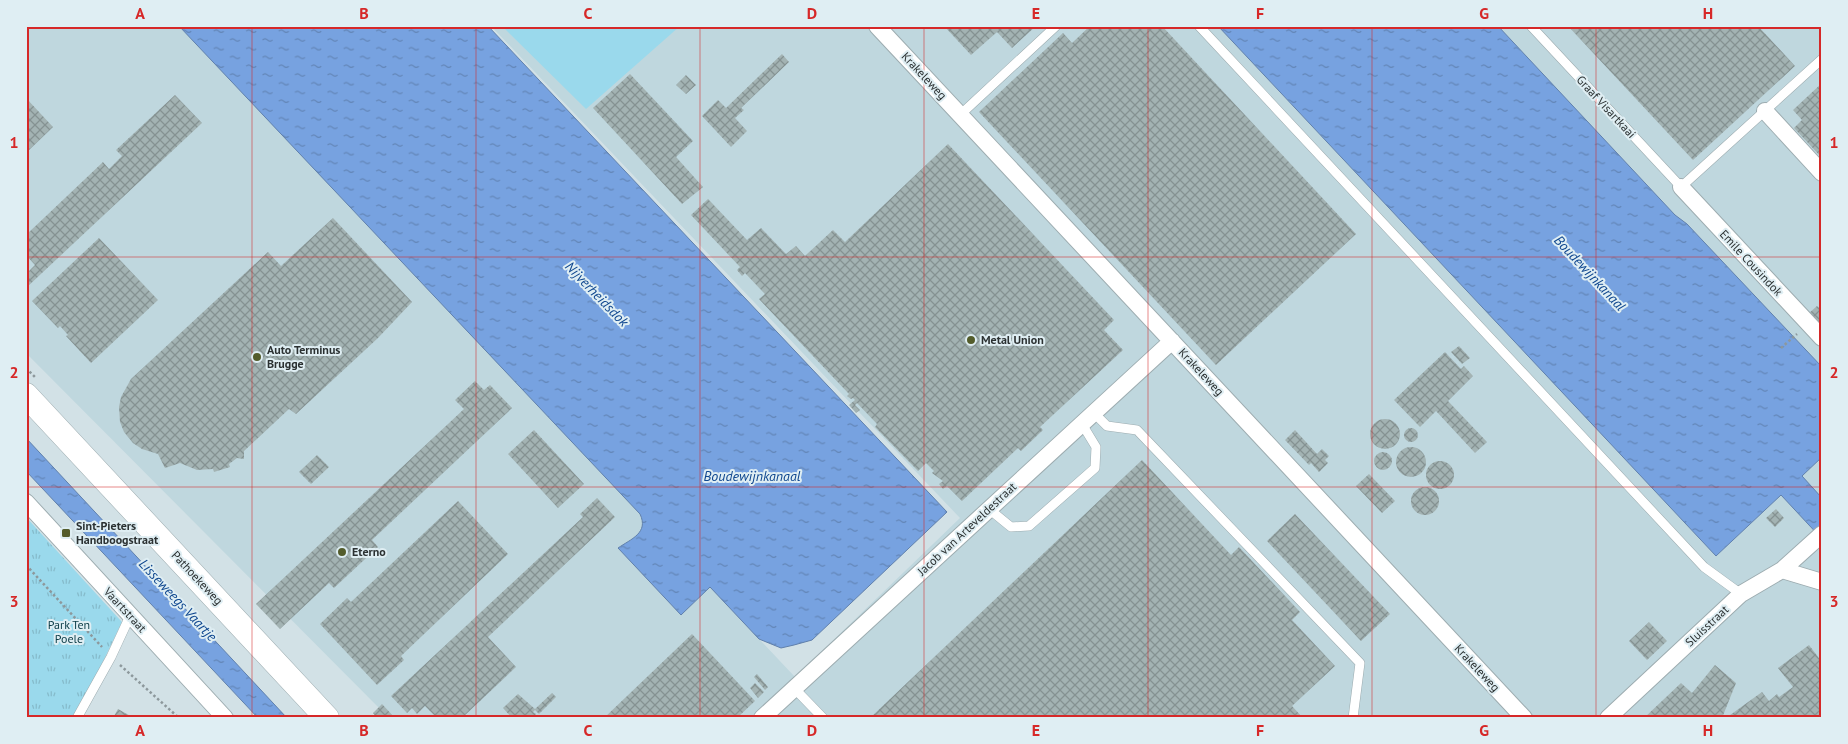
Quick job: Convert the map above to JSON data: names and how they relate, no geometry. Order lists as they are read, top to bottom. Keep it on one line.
{"streets":{"main road":["Pathoekeweg"],"street":["Krakeleweg","Emile Cousindok","Jacob van Arteveldestraat","Vaartstraat","Sluisstraat"],"lane":["Graaf Visartkaai"]},"crossings":[["Krakeleweg","Jacob van Arteveldestraat"],["Graaf Visartkaai","Emile Cousindok"]],"water":["Boudewijnkanaal","Nijverheidsdok","Lisseweegs Vaartje"],"parks":["Park Ten Poele"],"places":{"other":["Metal Union","Auto Terminus Brugge","Eterno"],"transit":["Sint-Pieters Handboogstraat"]},"grid":{"columns":["A","B","C","D","E","F","G","H"],"rows":["1","2","3"]}}
